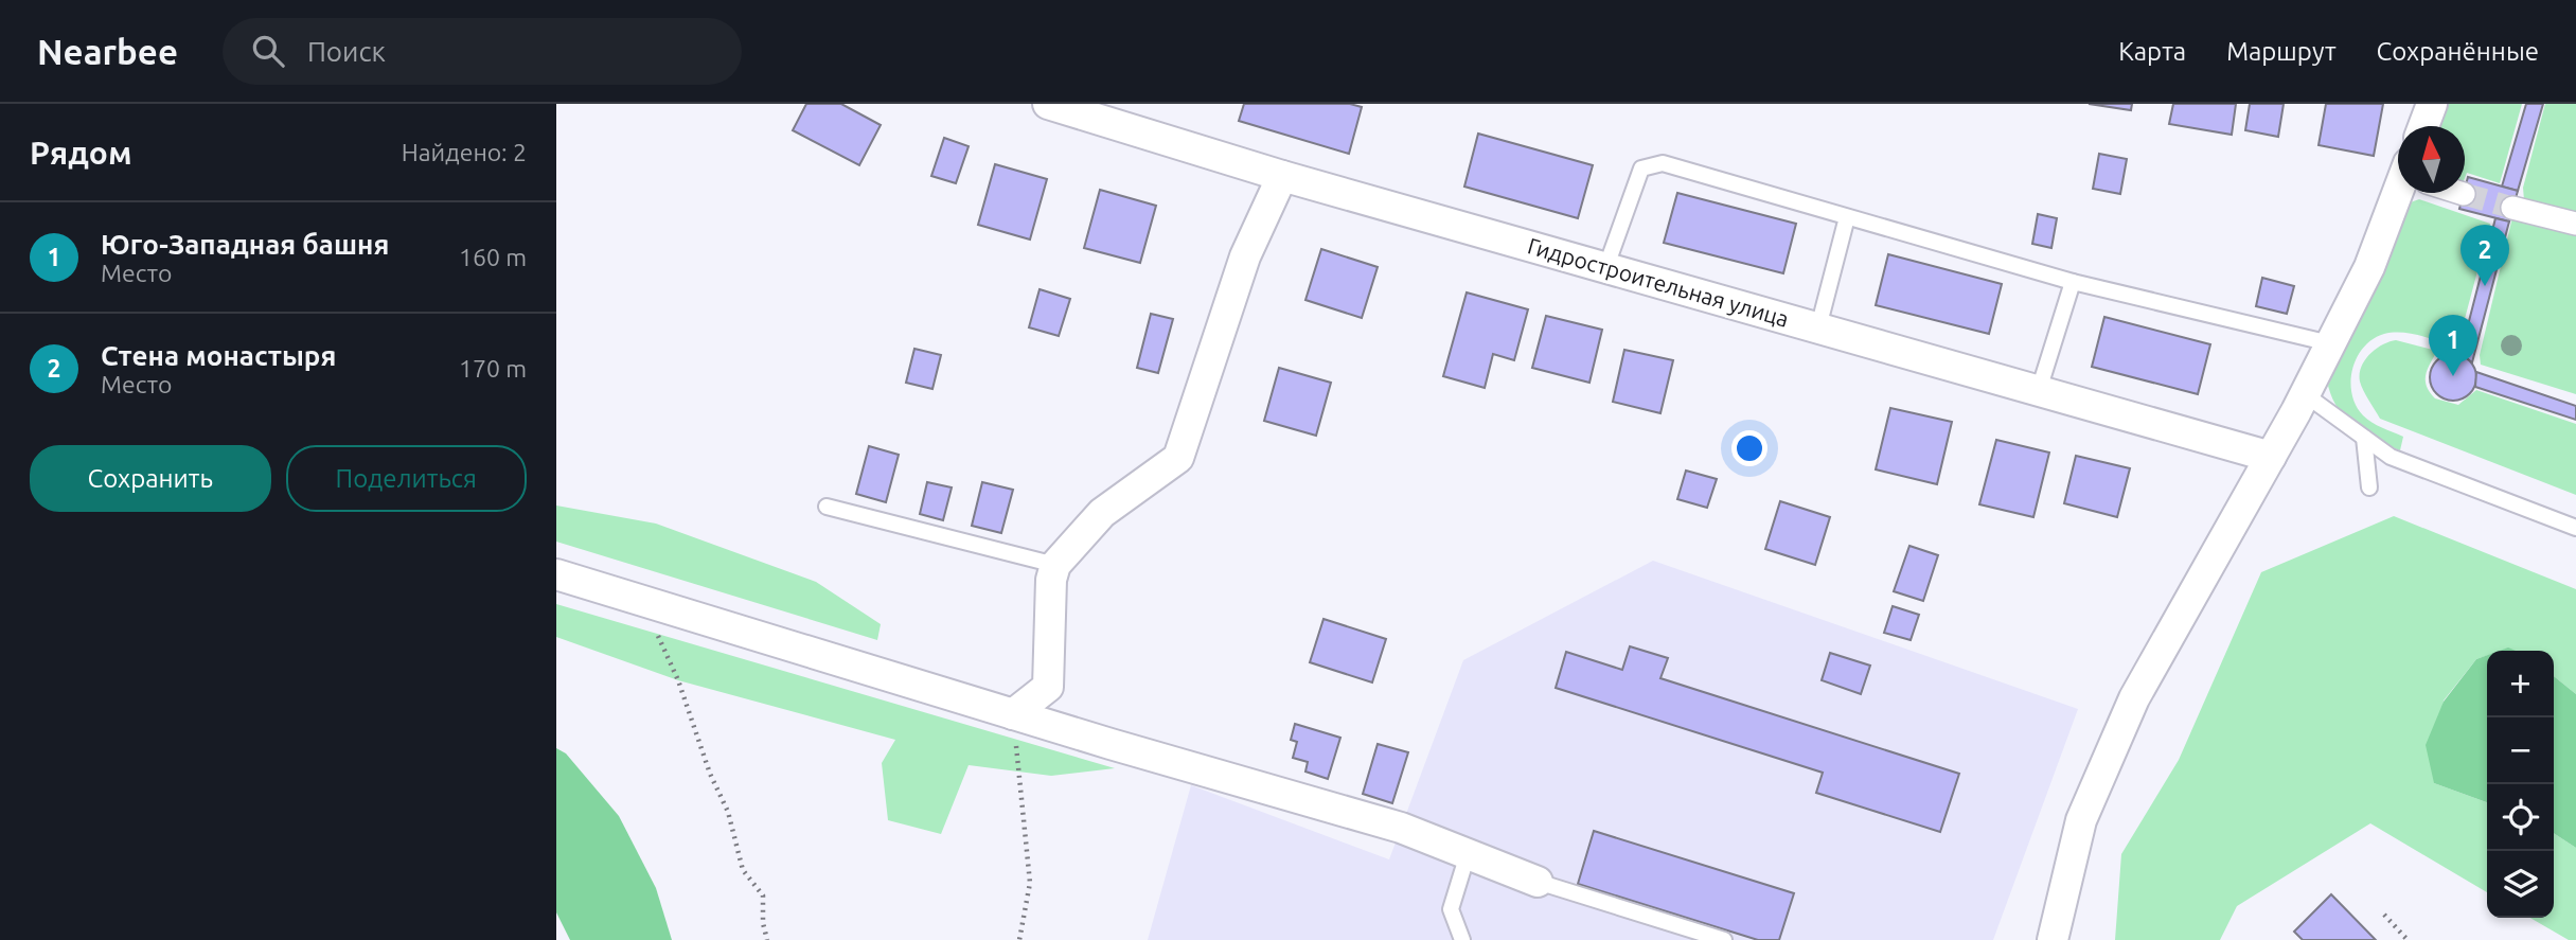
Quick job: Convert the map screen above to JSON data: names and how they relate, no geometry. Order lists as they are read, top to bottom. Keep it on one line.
{"streets":{"street":["Гидростроительная улица"]},"north":"top","page":{"header":"Nearbee","search":"Поиск","nav":["Карта","Маршрут","Сохранённые"],"heading":["Рядом","Найдено: 2"],"list":[{"mark":"1","name":"Юго-Западная башня","note":"Место","value":"160 m"},{"mark":"2","name":"Стена монастыря","note":"Место","value":"170 m"}],"pins":["2","1"],"buttons":["Сохранить","Поделиться"],"map_buttons":["+","−"]}}
